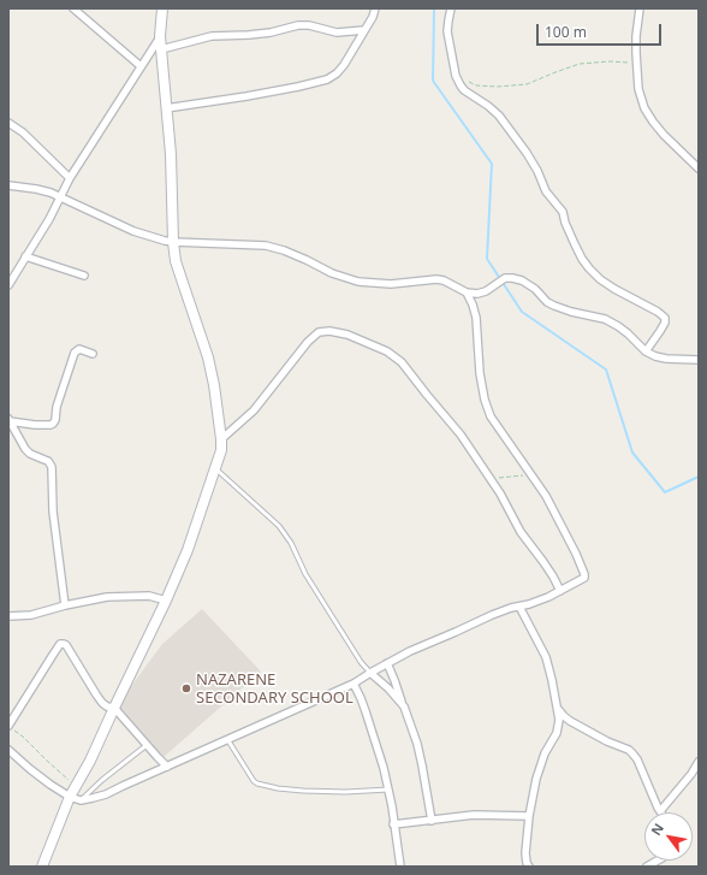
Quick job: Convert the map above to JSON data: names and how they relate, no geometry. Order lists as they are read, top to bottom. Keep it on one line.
{"places":["NAZARENE SECONDARY SCHOOL"],"scale_bar":"100 m","north":"top left"}
